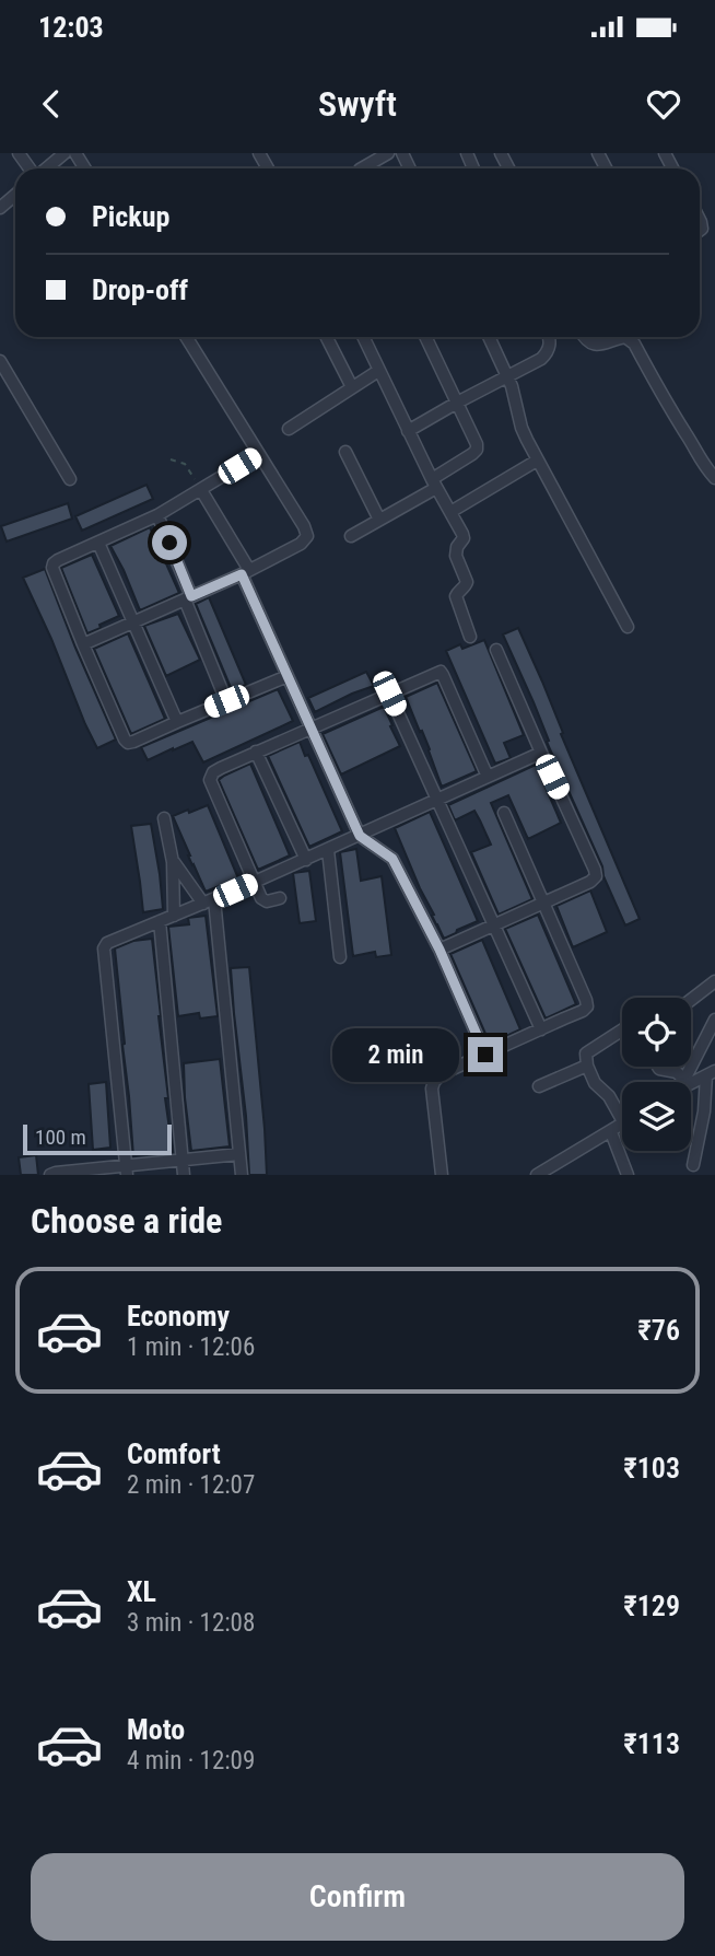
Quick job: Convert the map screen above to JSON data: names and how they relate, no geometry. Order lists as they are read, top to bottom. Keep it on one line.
{"scale_bar":"100 m","page":{"status":"12:03","header":"Swyft","banner":["Pickup","Drop-off"],"bubble":"2 min","scale":"100 m","heading":"Choose a ride","list":[{"name":"Economy","note":"1 min · 12:06","value":"₹76"},{"name":"Comfort","note":"2 min · 12:07","value":"₹103"},{"name":"XL","note":"3 min · 12:08","value":"₹129"},{"name":"Moto","note":"4 min · 12:09","value":"₹113"}],"buttons":"Confirm"}}
